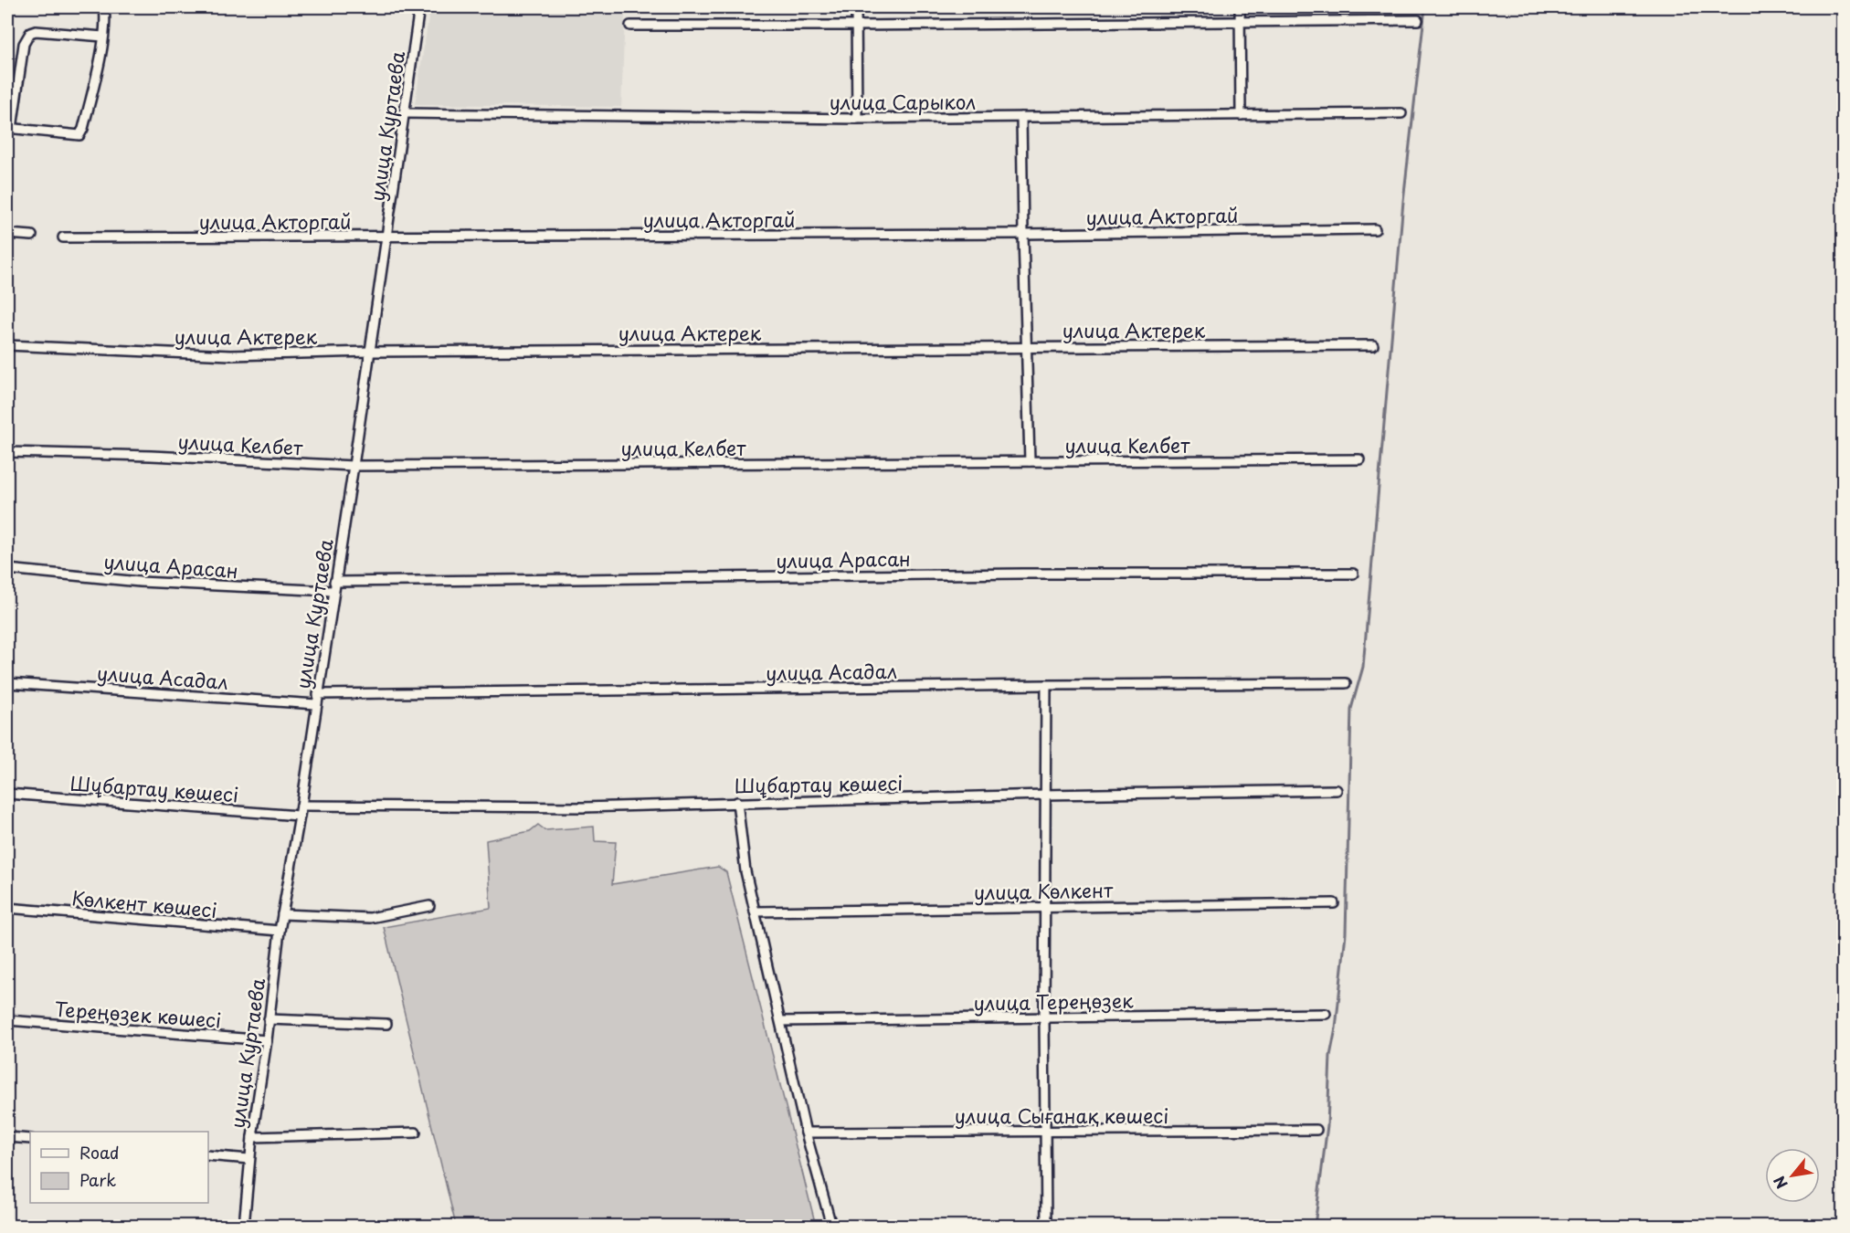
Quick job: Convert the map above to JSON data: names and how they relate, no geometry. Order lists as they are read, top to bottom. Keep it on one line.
{"streets":{"street":["улица Сарыкол","улица Куртаева","улица Акторгай","улица Актерек","улица Келбет","улица Арасан","улица Асадал","Шұбартау көшесі","улица Көлкент","Көлкент көшесі","улица Тереңөзек","Тереңөзек көшесі","улица Сығанақ көшесі"]},"crossings":[["улица Сарыкол","улица Куртаева"],["улица Куртаева","улица Акторгай"],["улица Куртаева","улица Актерек"],["улица Куртаева","улица Келбет"],["улица Куртаева","улица Арасан"],["улица Куртаева","улица Асадал"],["улица Куртаева","Шұбартау көшесі"],["улица Куртаева","Көлкент көшесі"],["улица Куртаева","Тереңөзек көшесі"]],"legend":["Road","Park"],"north":"bottom left"}
